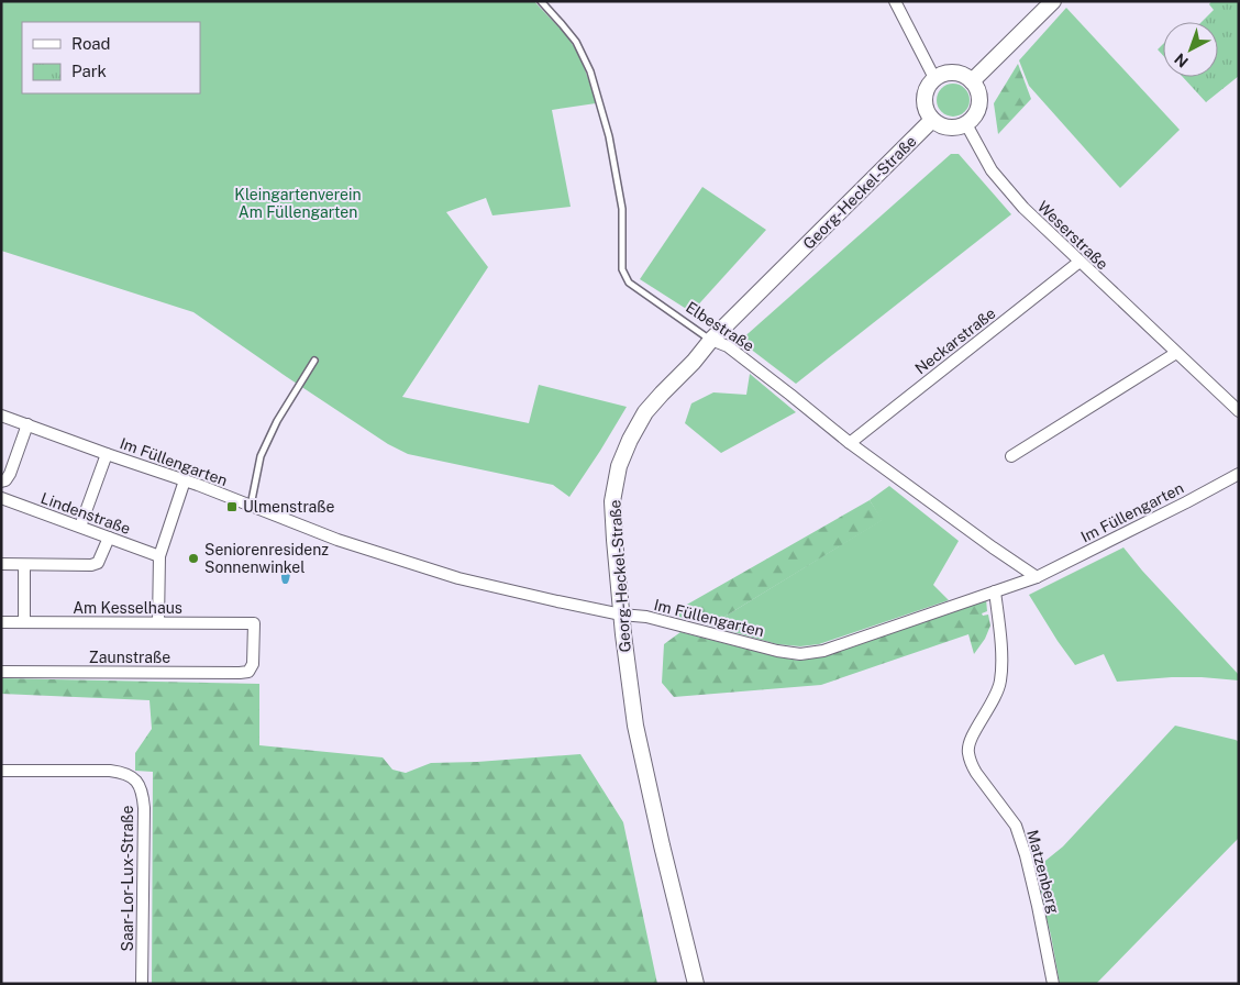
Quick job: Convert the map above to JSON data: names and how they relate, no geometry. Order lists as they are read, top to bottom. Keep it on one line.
{"streets":{"street":["Georg-Heckel-Straße","Weserstraße","Elbestraße","Neckarstraße","Im Füllengarten","Lindenstraße","Am Kesselhaus","Zaunstraße","Matzenberg","Saar-Lor-Lux-Straße"]},"crossings":[["Georg-Heckel-Straße","Weserstraße"],["Georg-Heckel-Straße","Elbestraße"],["Georg-Heckel-Straße","Im Füllengarten"],["Weserstraße","Neckarstraße"],["Elbestraße","Neckarstraße"],["Elbestraße","Im Füllengarten"],["Im Füllengarten","Matzenberg"],["Am Kesselhaus","Zaunstraße"]],"parks":["Kleingartenverein Am Füllengarten"],"places":{"transit":["Ulmenstraße"],"other":["Seniorenresidenz Sonnenwinkel"]},"legend":["Road","Park"],"north":"bottom left"}
